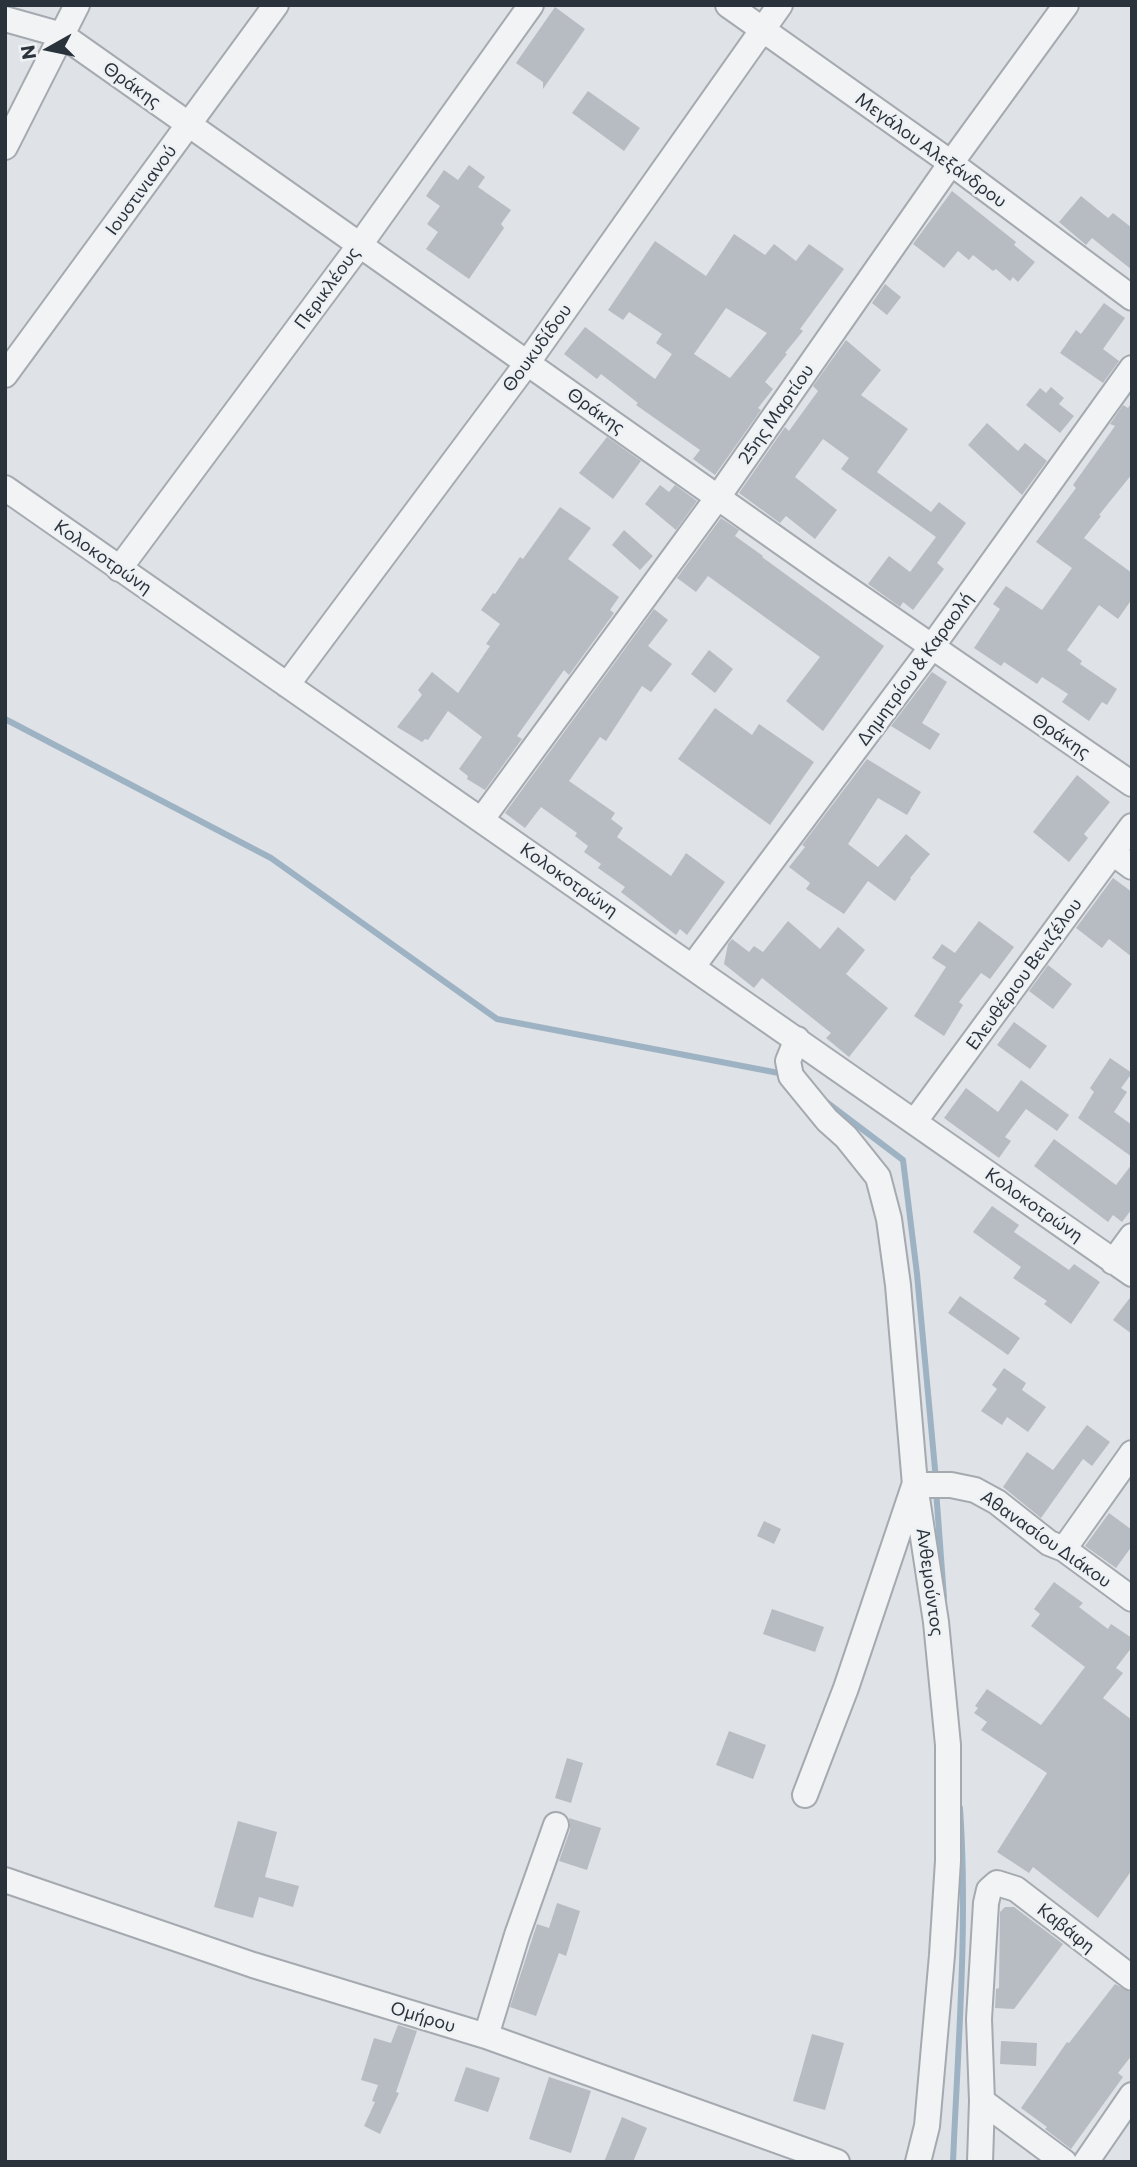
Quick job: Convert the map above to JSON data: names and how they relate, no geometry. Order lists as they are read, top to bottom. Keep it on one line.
{"streets":{"street":["Θράκης","Μεγάλου Αλεξάνδρου","Ιουστινιανού","Περικλέους","Θουκυδίδου","25ης Μαρτίου","Κολοκοτρώνη","Δημητρίου & Καραολή","Ελευθέριου Βενιζέλου","Αθανασίου Διάκου","Ανθεμούντος","Καβάφη","Ομήρου"]},"crossings":[["Θράκης","Ιουστινιανού"],["Θράκης","Περικλέους"],["Θράκης","Θουκυδίδου"],["Θράκης","25ης Μαρτίου"],["Θράκης","Δημητρίου & Καραολή"],["Μεγάλου Αλεξάνδρου","Θουκυδίδου"],["Μεγάλου Αλεξάνδρου","25ης Μαρτίου"],["Περικλέους","Κολοκοτρώνη"],["Θουκυδίδου","Κολοκοτρώνη"],["25ης Μαρτίου","Κολοκοτρώνη"],["Κολοκοτρώνη","Δημητρίου & Καραολή"],["Κολοκοτρώνη","Ελευθέριου Βενιζέλου"],["Κολοκοτρώνη","Ανθεμούντος"],["Αθανασίου Διάκου","Ανθεμούντος"]],"north":"left"}
